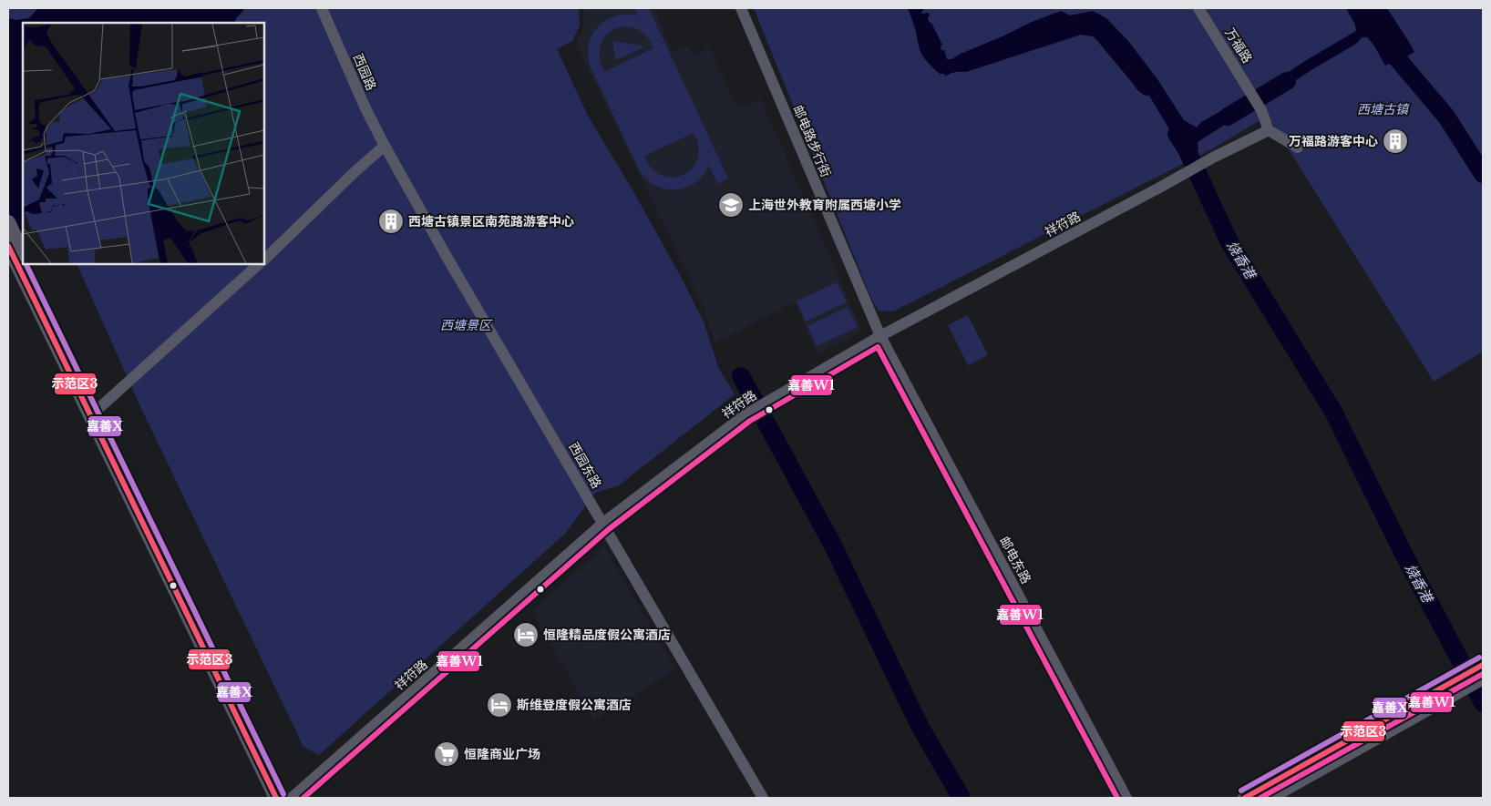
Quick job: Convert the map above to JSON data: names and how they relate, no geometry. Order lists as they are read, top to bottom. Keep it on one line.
{"streets":{"street":["万福路","西园路","邮电路步行街","祥符路","西园东路","邮电东路"]},"crossings":[["万福路","祥符路"],["西园路","西园东路"],["邮电路步行街","祥符路"],["邮电路步行街","邮电东路"],["祥符路","西园东路"],["祥符路","邮电东路"]],"water":["烧香港"],"parks":["西塘古镇","西塘景区"],"places":{"building":["万福路游客中心","西塘古镇景区南苑路游客中心"],"school or university":["上海世外教育附属西塘小学"],"hotel":["恒隆精品度假公寓酒店","斯维登度假公寓酒店"],"supermarket":["恒隆商业广场"]},"lines":["transit line 示范区3","transit line 嘉善X","transit line 嘉善W1"]}
